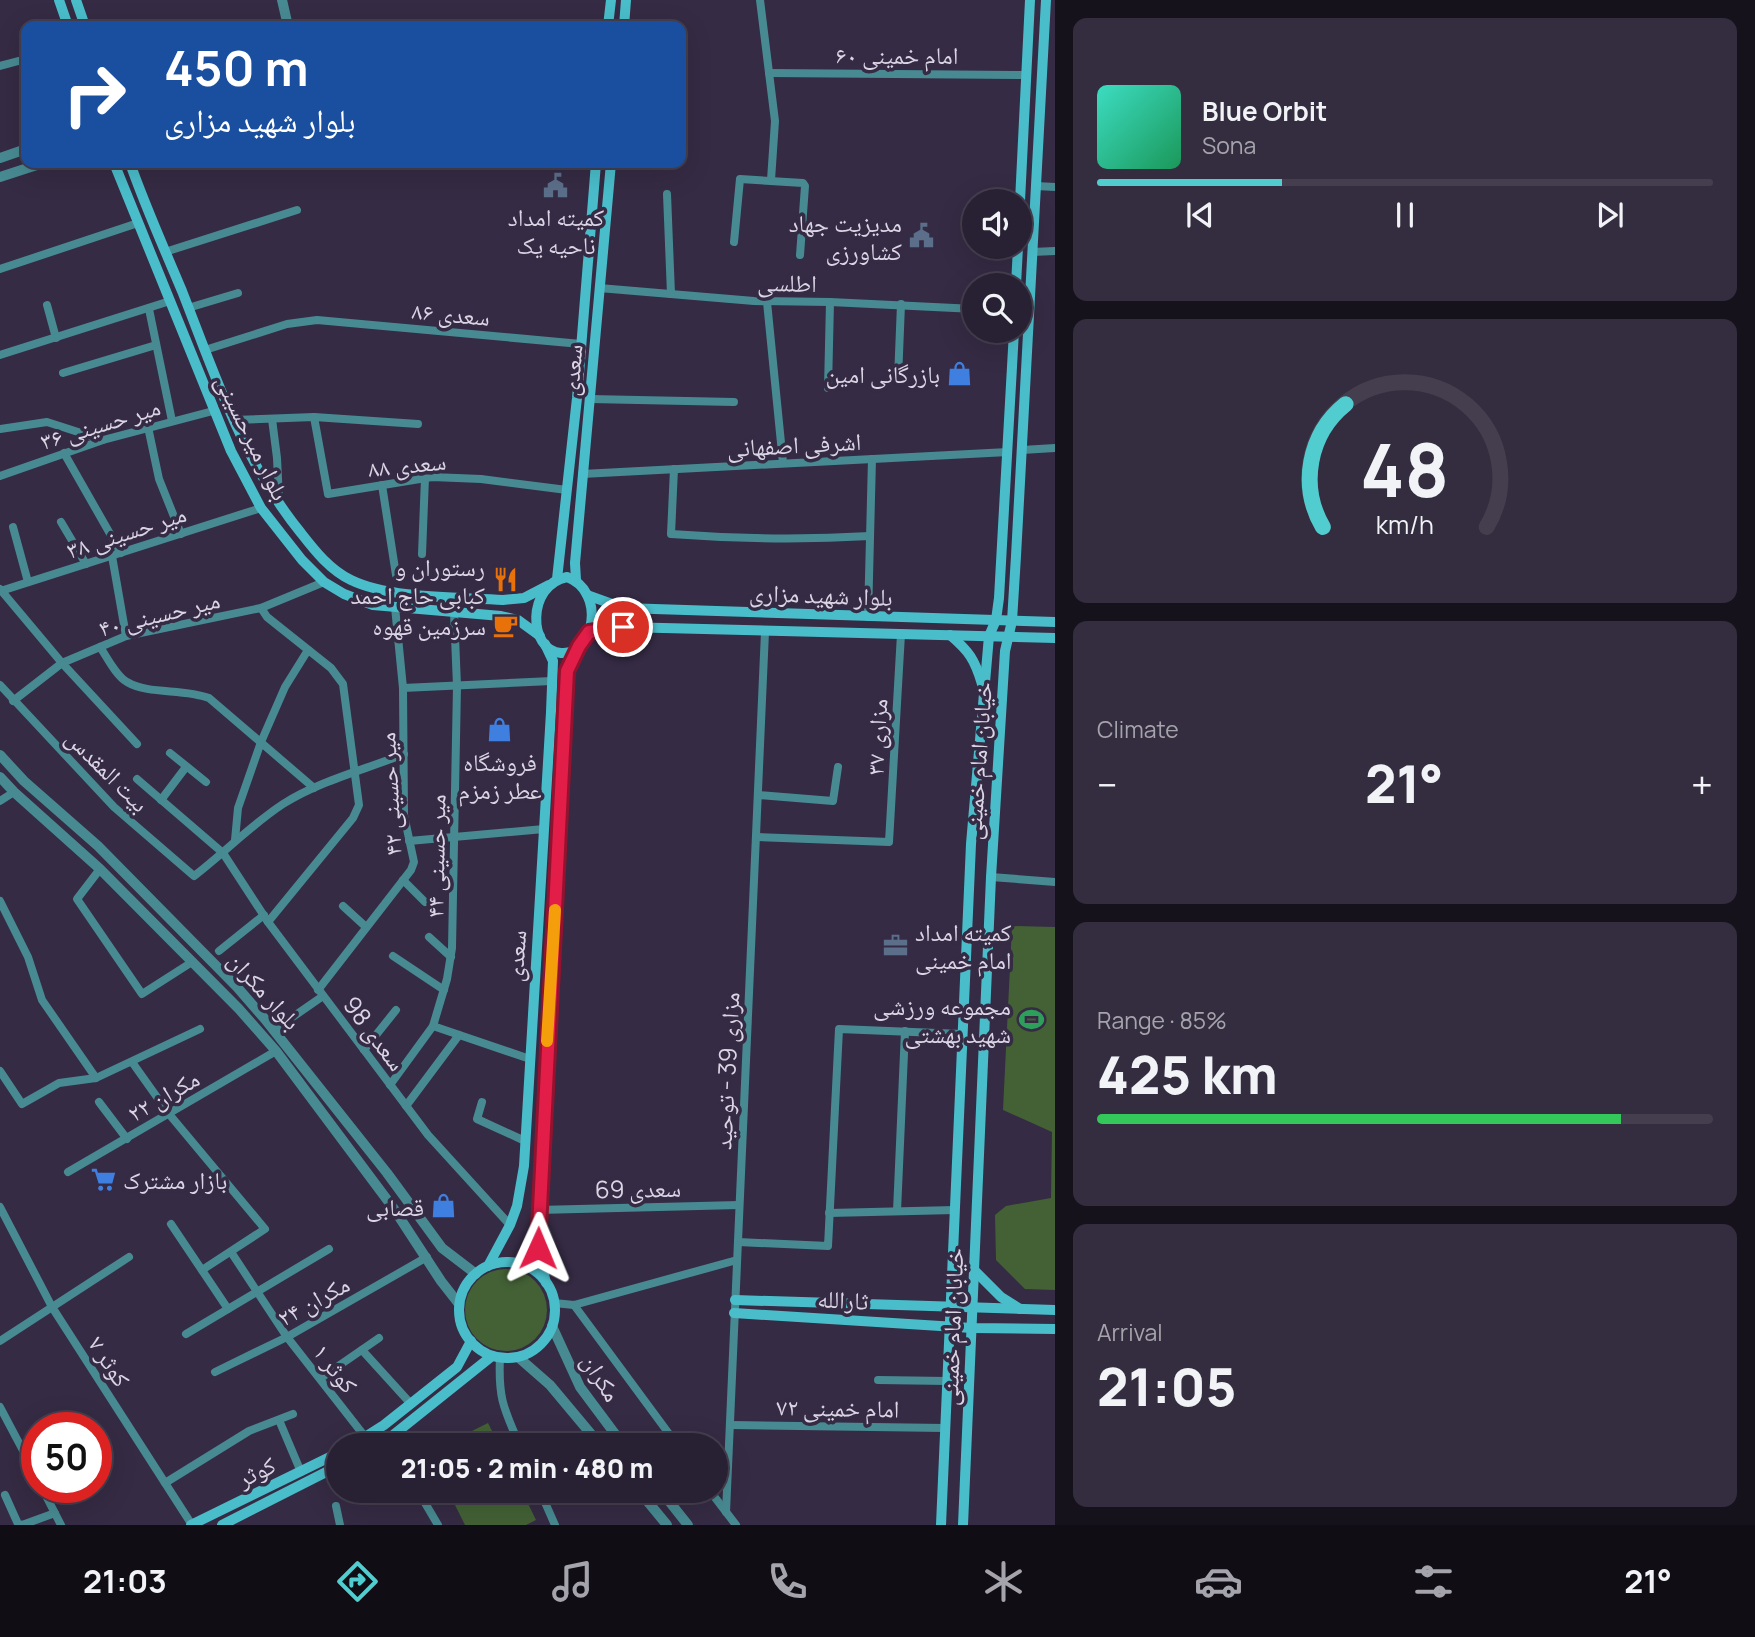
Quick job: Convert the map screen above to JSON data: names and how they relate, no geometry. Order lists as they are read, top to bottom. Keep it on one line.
{"streets":{"main road":["سعدی","بلوار میرحسینی","بلوار شهید مزاری","خیابان امام خمینی","ثارالله","کوثر"],"street":["امام خمینی ۶۰","اطلسی","سعدی ۸۶","میر حسینی ۳۶","اشرفی اصفهانی","سعدی ۸۸","میر حسینی ۳۸","میر حسینی ۴۰","مزاری ۳۷","بیت المقدس","میر حسینی ۴۲","میر حسینی ۴۴","بلوار مکران","سعدی 98","مزاری 39 - توحید","مکران ۲۲","سعدی 69","مکران ۲۴","کوثر ۷","کوثر ۱","مکران","امام خمینی ۷۲"]},"crossings":[["اطلسی","سعدی"],["سعدی ۸۶","سعدی"],["سعدی ۸۶","بلوار میرحسینی"],["سعدی","بلوار میرحسینی"],["سعدی","اشرفی اصفهانی"],["سعدی","سعدی ۸۸"],["سعدی","بلوار شهید مزاری"],["سعدی","بلوار مکران"],["سعدی","سعدی 98"],["سعدی","سعدی 69"],["سعدی","مکران"],["میر حسینی ۳۶","بلوار میرحسینی"],["بلوار میرحسینی","میر حسینی ۳۸"],["بلوار میرحسینی","بلوار شهید مزاری"],["بلوار میرحسینی","میر حسینی ۴۰"],["بلوار میرحسینی","میر حسینی ۴۲"],["بلوار میرحسینی","میر حسینی ۴۴"],["اشرفی اصفهانی","خیابان امام خمینی"],["بلوار شهید مزاری","مزاری ۳۷"],["بلوار شهید مزاری","خیابان امام خمینی"],["بلوار شهید مزاری","مزاری 39 - توحید"],["میر حسینی ۴۰","بیت المقدس"],["مزاری ۳۷","مزاری 39 - توحید"],["خیابان امام خمینی","ثارالله"],["خیابان امام خمینی","امام خمینی ۷۲"],["بیت المقدس","سعدی 98"],["میر حسینی ۴۲","بلوار مکران"],["میر حسینی ۴۲","سعدی 98"],["میر حسینی ۴۴","سعدی 98"],["بلوار مکران","مکران ۲۲"],["بلوار مکران","مکران ۲۴"],["بلوار مکران","مکران"],["مزاری 39 - توحید","سعدی 69"],["مزاری 39 - توحید","ثارالله"],["مزاری 39 - توحید","امام خمینی ۷۲"],["مکران ۲۴","کوثر ۱"],["کوثر ۷","کوثر"]],"places":{"public building":["کمیته امداد ناحیه یک","مدیزیت جهاد کشاورزی"],"shop":["بازرگانی امین","فروشگاه عطر زمزم","قصابی"],"restaurant":["رستوران و کبابی حاج احمد"],"cafe":["سرزمین قهوه"],"office":["کمیته امداد امام خمینی"],"sports":["مجموعه ورزشی شهید بهشتی"],"supermarket":["بازار مشترک"]},"page":{"turn":["450 m","بلوار شهید مزاری"],"song":["Blue Orbit","Sona"],"tile":["Climate",["Range · 85%","425 km"],["Arrival","21:05"]],"heat":["−","21°","+"],"limit":"50","trip":"21:05 · 2 min · 480 m","tabs":["21:03","21°"],"gauge":["48","km/h"]}}
